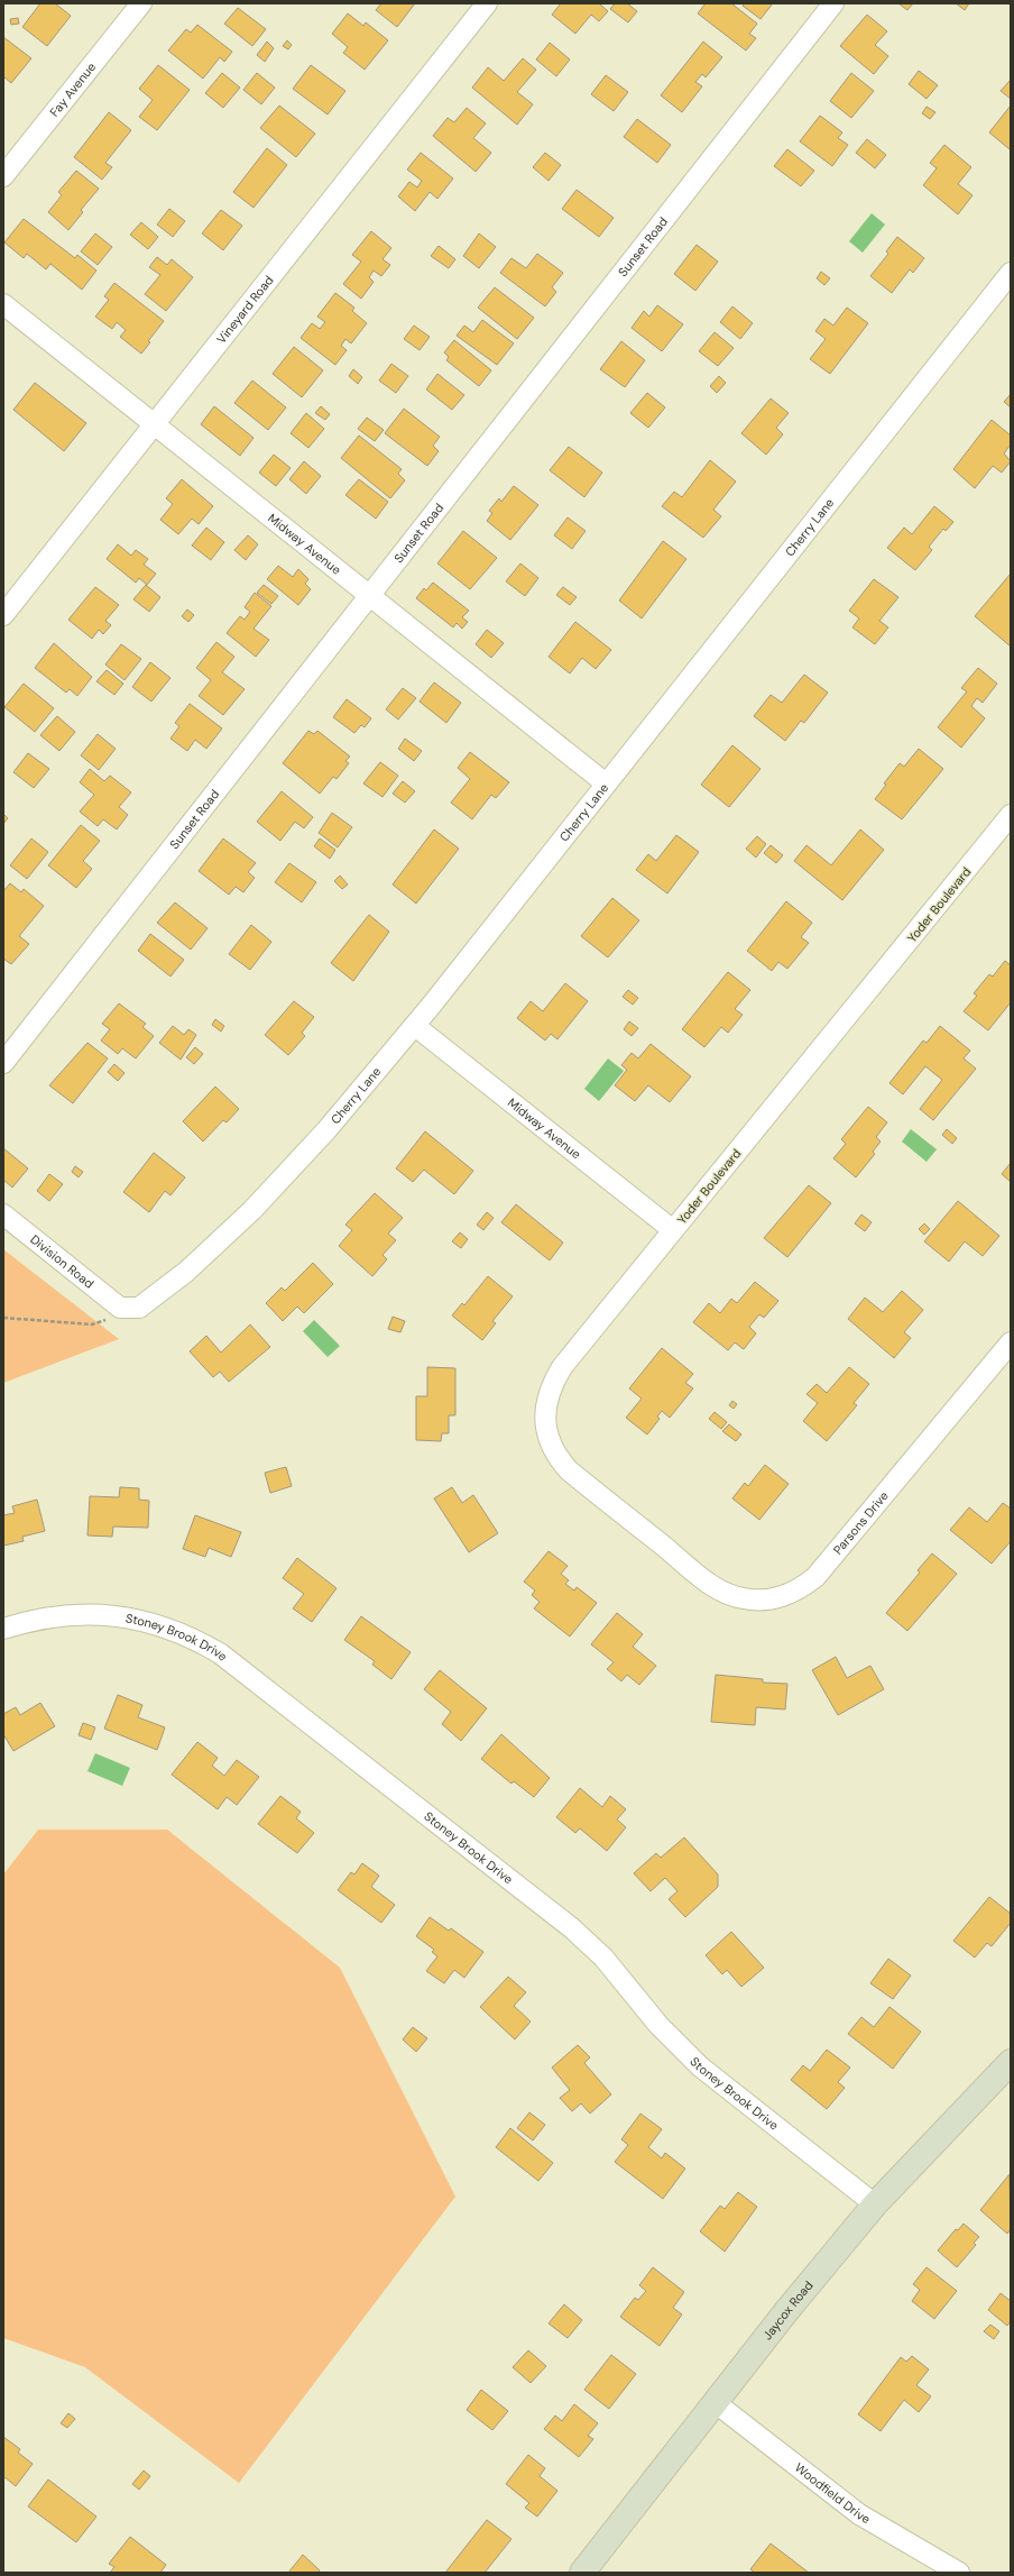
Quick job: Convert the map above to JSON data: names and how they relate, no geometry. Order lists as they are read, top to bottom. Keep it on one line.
{"streets":{"street":["Fay Avenue","Sunset Road","Vineyard Road","Cherry Lane","Midway Avenue","Yoder Boulevard","Division Road","Parsons Drive","Stoney Brook Drive","Jaycox Road","Woodfield Drive"]},"crossings":[["Sunset Road","Midway Avenue"],["Vineyard Road","Midway Avenue"],["Cherry Lane","Midway Avenue"],["Cherry Lane","Division Road"],["Midway Avenue","Yoder Boulevard"],["Yoder Boulevard","Parsons Drive"],["Stoney Brook Drive","Jaycox Road"],["Jaycox Road","Woodfield Drive"]]}
